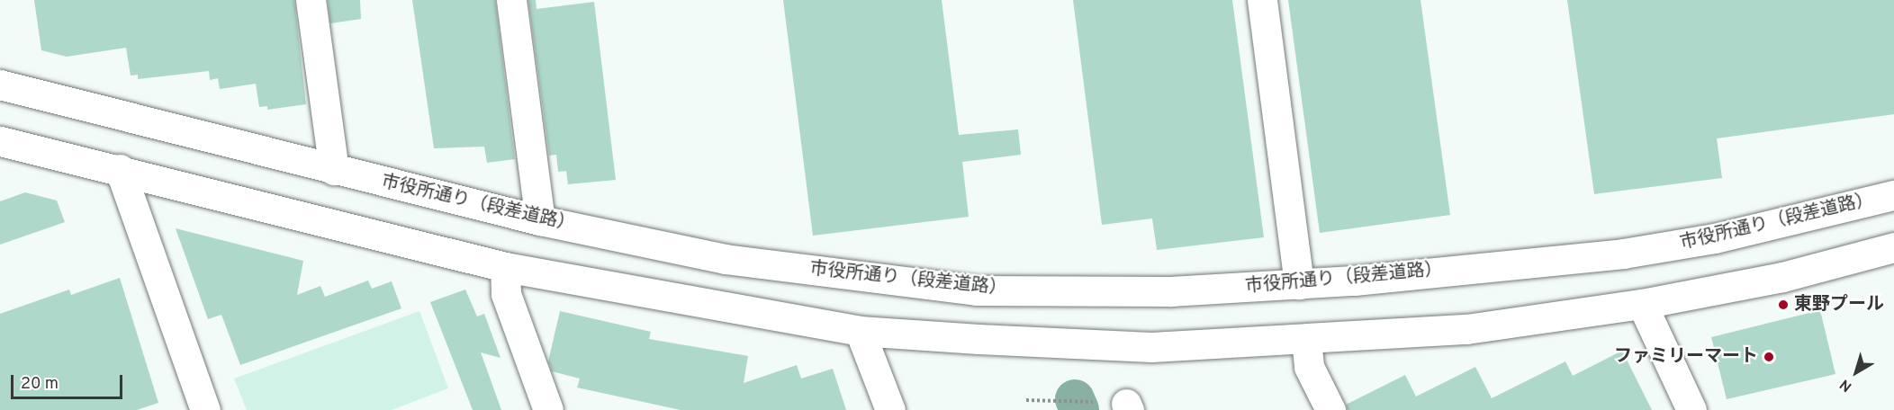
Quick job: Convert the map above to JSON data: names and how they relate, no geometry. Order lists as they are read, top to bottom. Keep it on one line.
{"streets":{"street":["市役所通り（段差道路）"]},"places":["東野プール","ファミリーマート"],"scale_bar":"20 m","north":"bottom left"}
